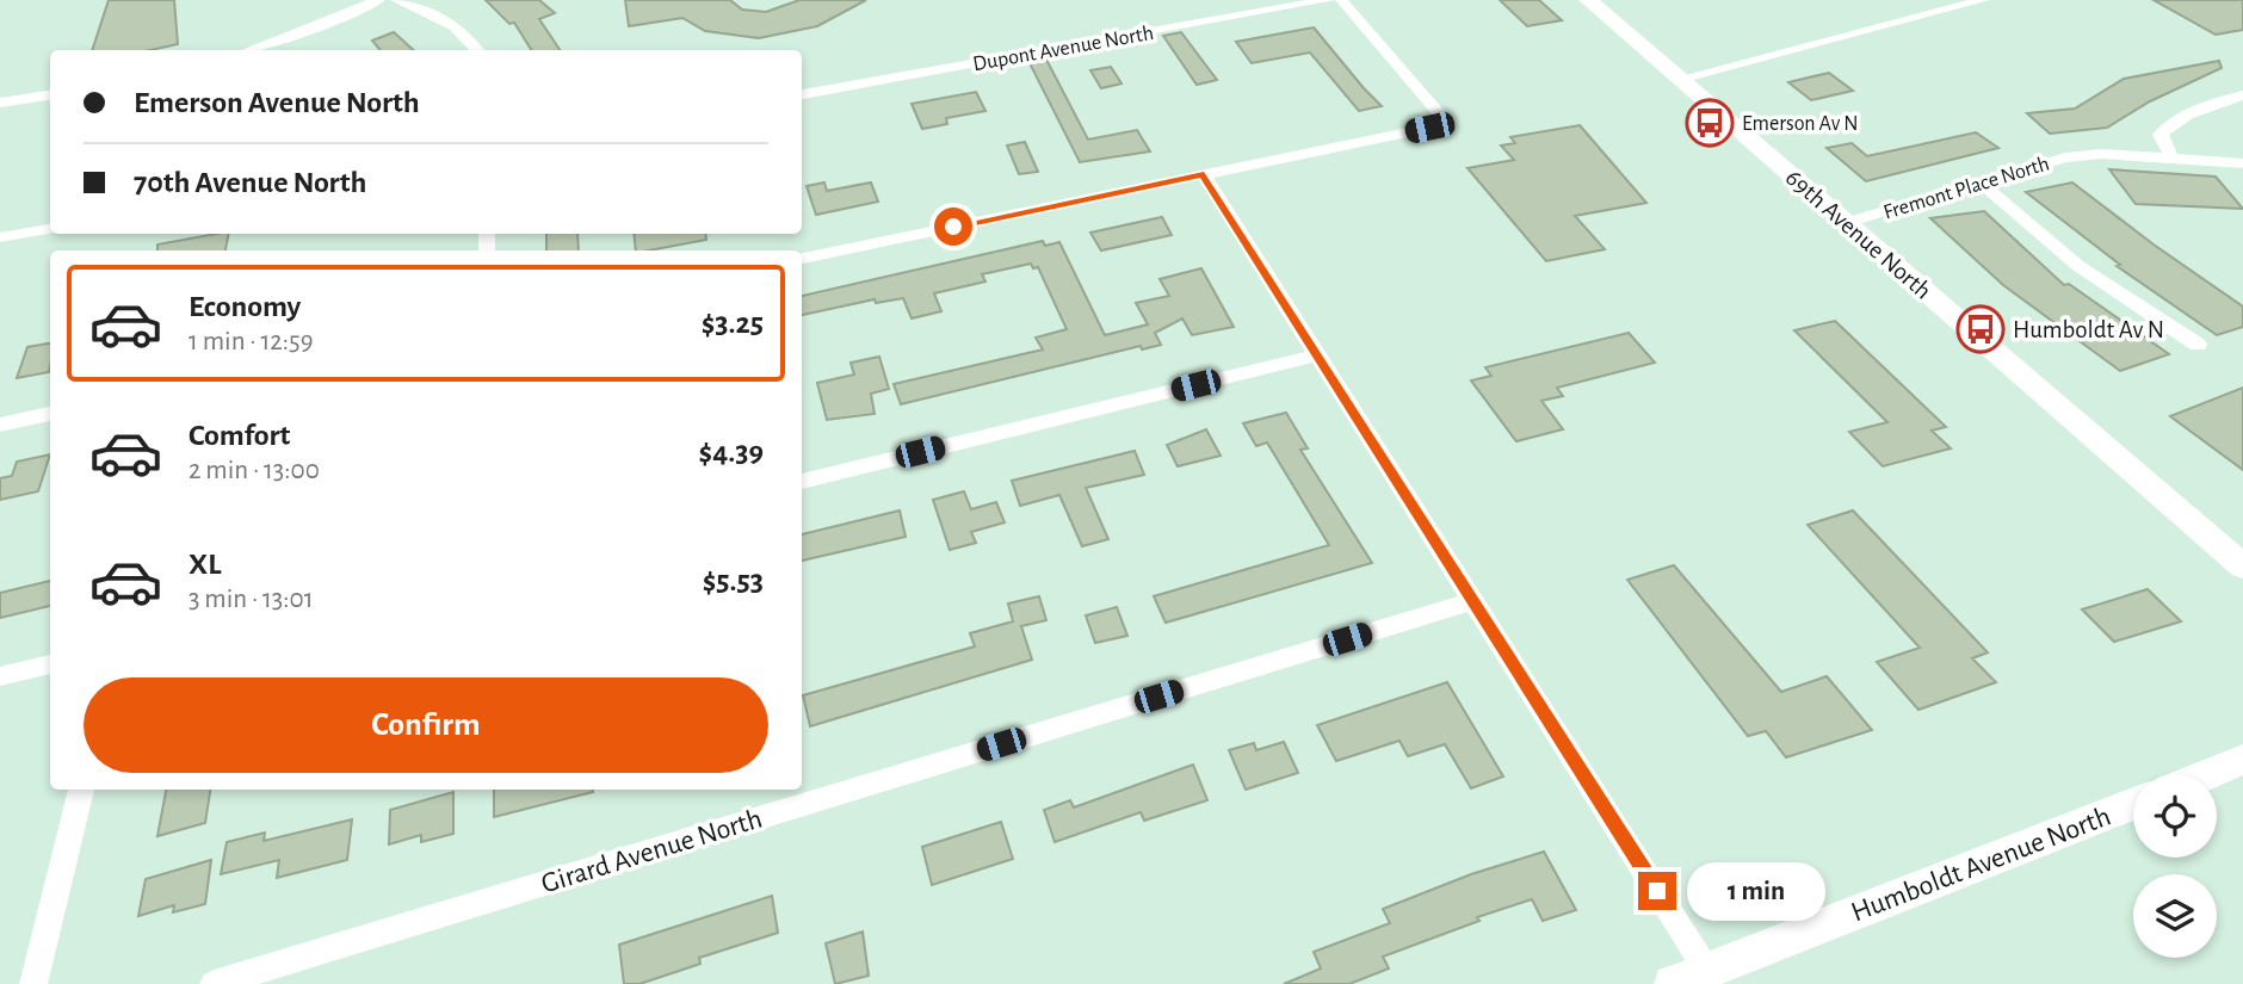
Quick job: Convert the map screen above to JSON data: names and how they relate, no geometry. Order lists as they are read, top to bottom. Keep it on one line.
{"streets":{"street":["Dupont Avenue North","Fremont Place North","69th Avenue North","Girard Avenue North","Humboldt Avenue North"]},"crossings":[["Fremont Place North","69th Avenue North"]],"places":{"bus stop":["Emerson Av N","Humboldt Av N"]},"page":{"banner":["Emerson Avenue North","70th Avenue North"],"list":[{"name":"Economy","note":"1 min · 12:59","value":"$3.25"},{"name":"Comfort","note":"2 min · 13:00","value":"$4.39"},{"name":"XL","note":"3 min · 13:01","value":"$5.53"}],"buttons":"Confirm","bubble":"1 min"}}
